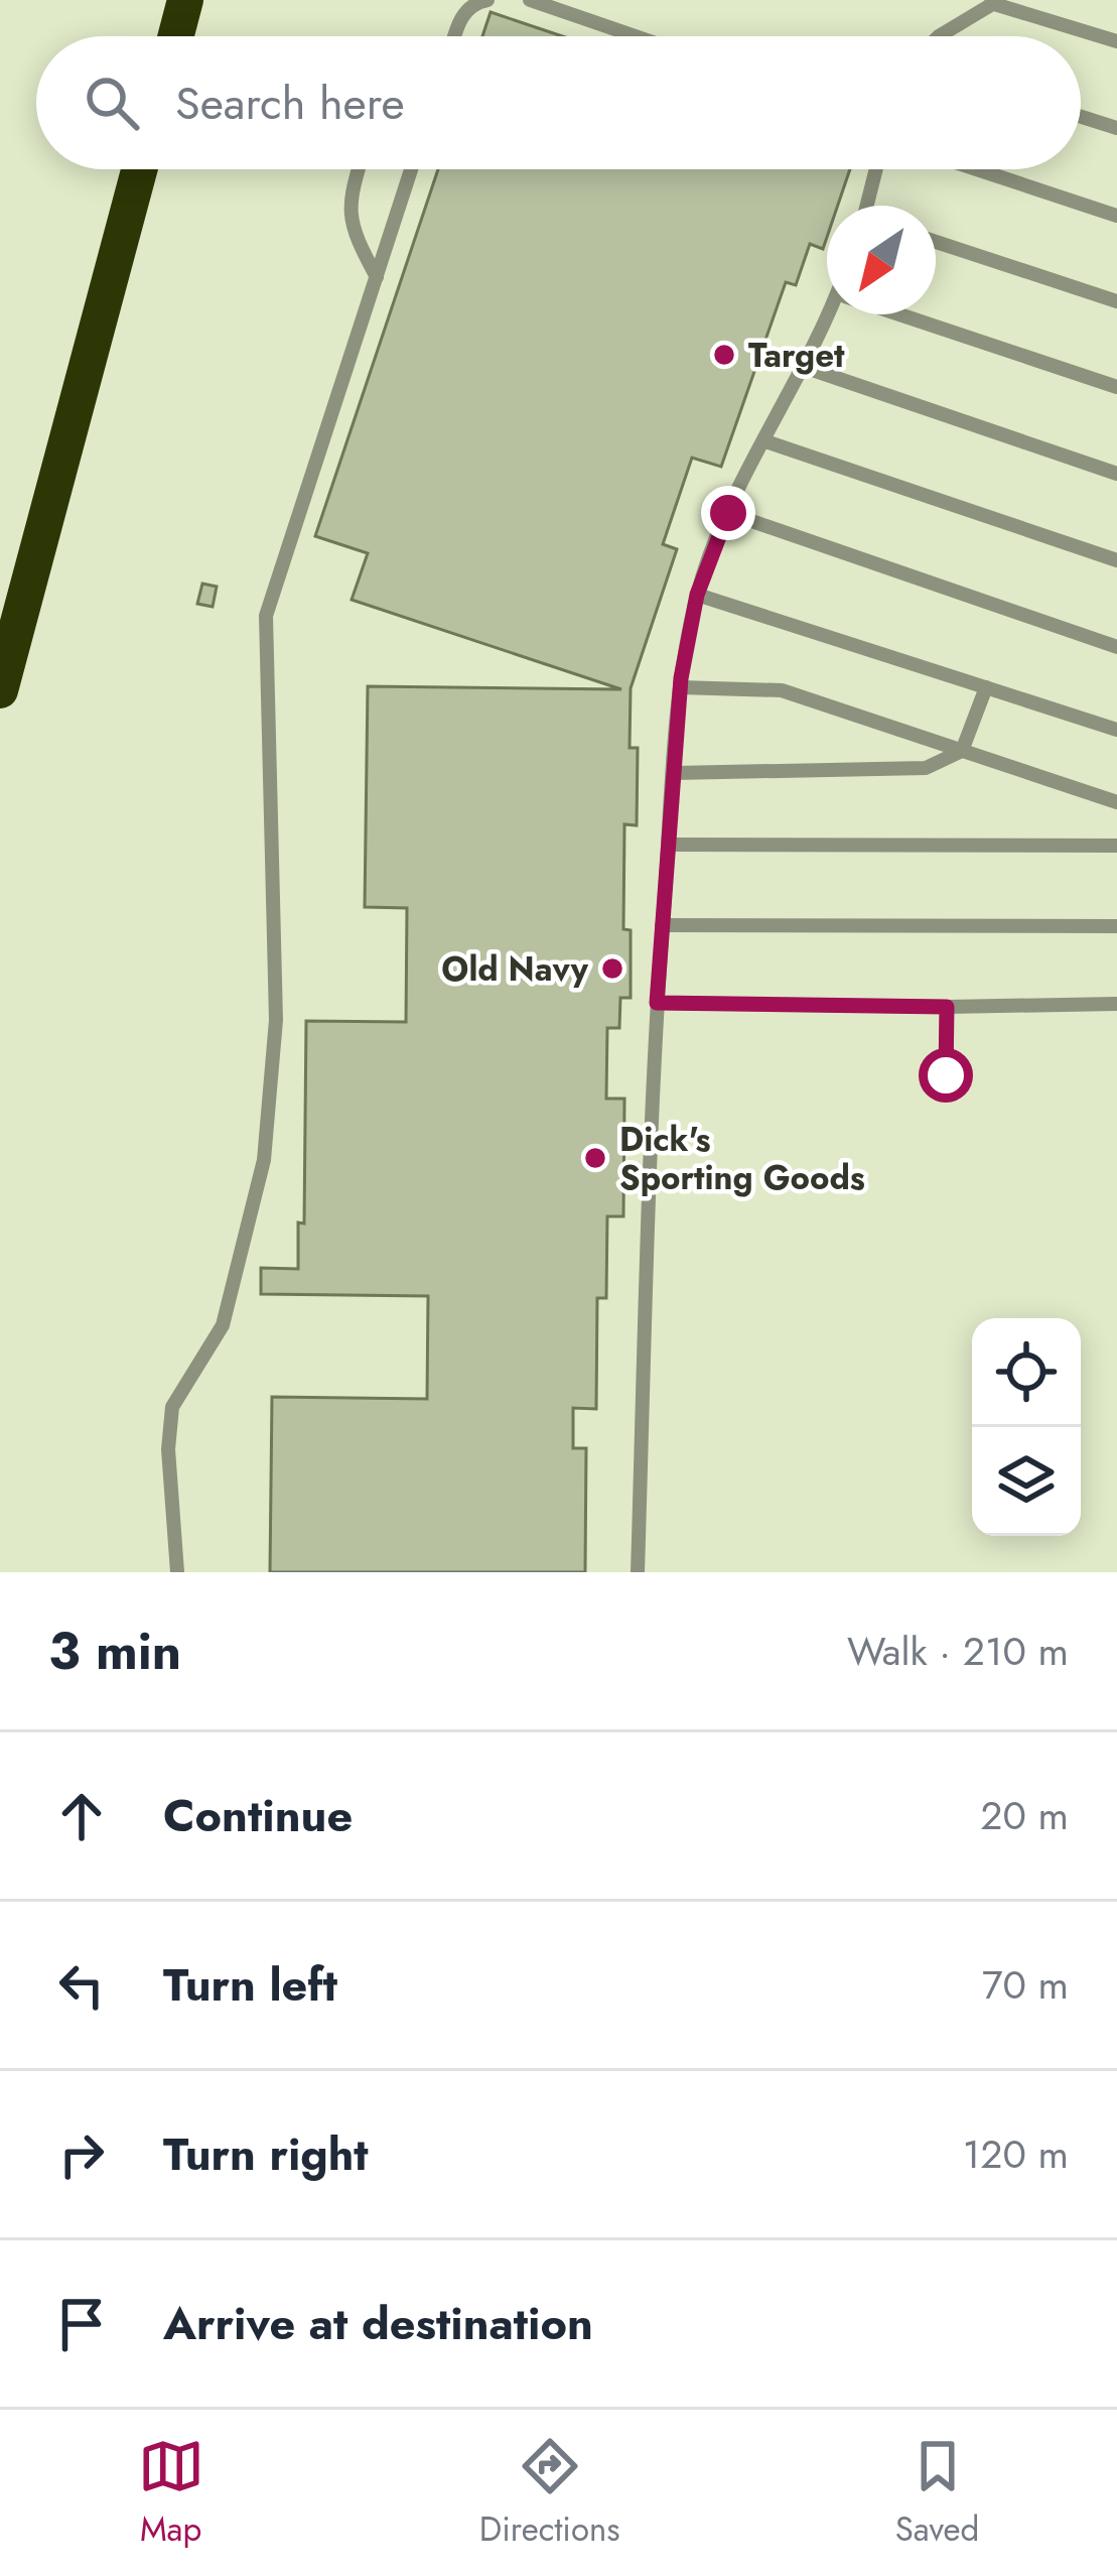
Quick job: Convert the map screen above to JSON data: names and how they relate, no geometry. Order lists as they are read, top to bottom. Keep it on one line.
{"places":["Target","Old Navy","Dick's Sporting Goods"],"north":"bottom left","page":{"search":"Search here","heading":["3 min","Walk · 210 m"],"list":[["Continue","20 m"],["Turn left","70 m"],["Turn right","120 m"],"Arrive at destination"],"nav":["Map","Directions","Saved"]}}
